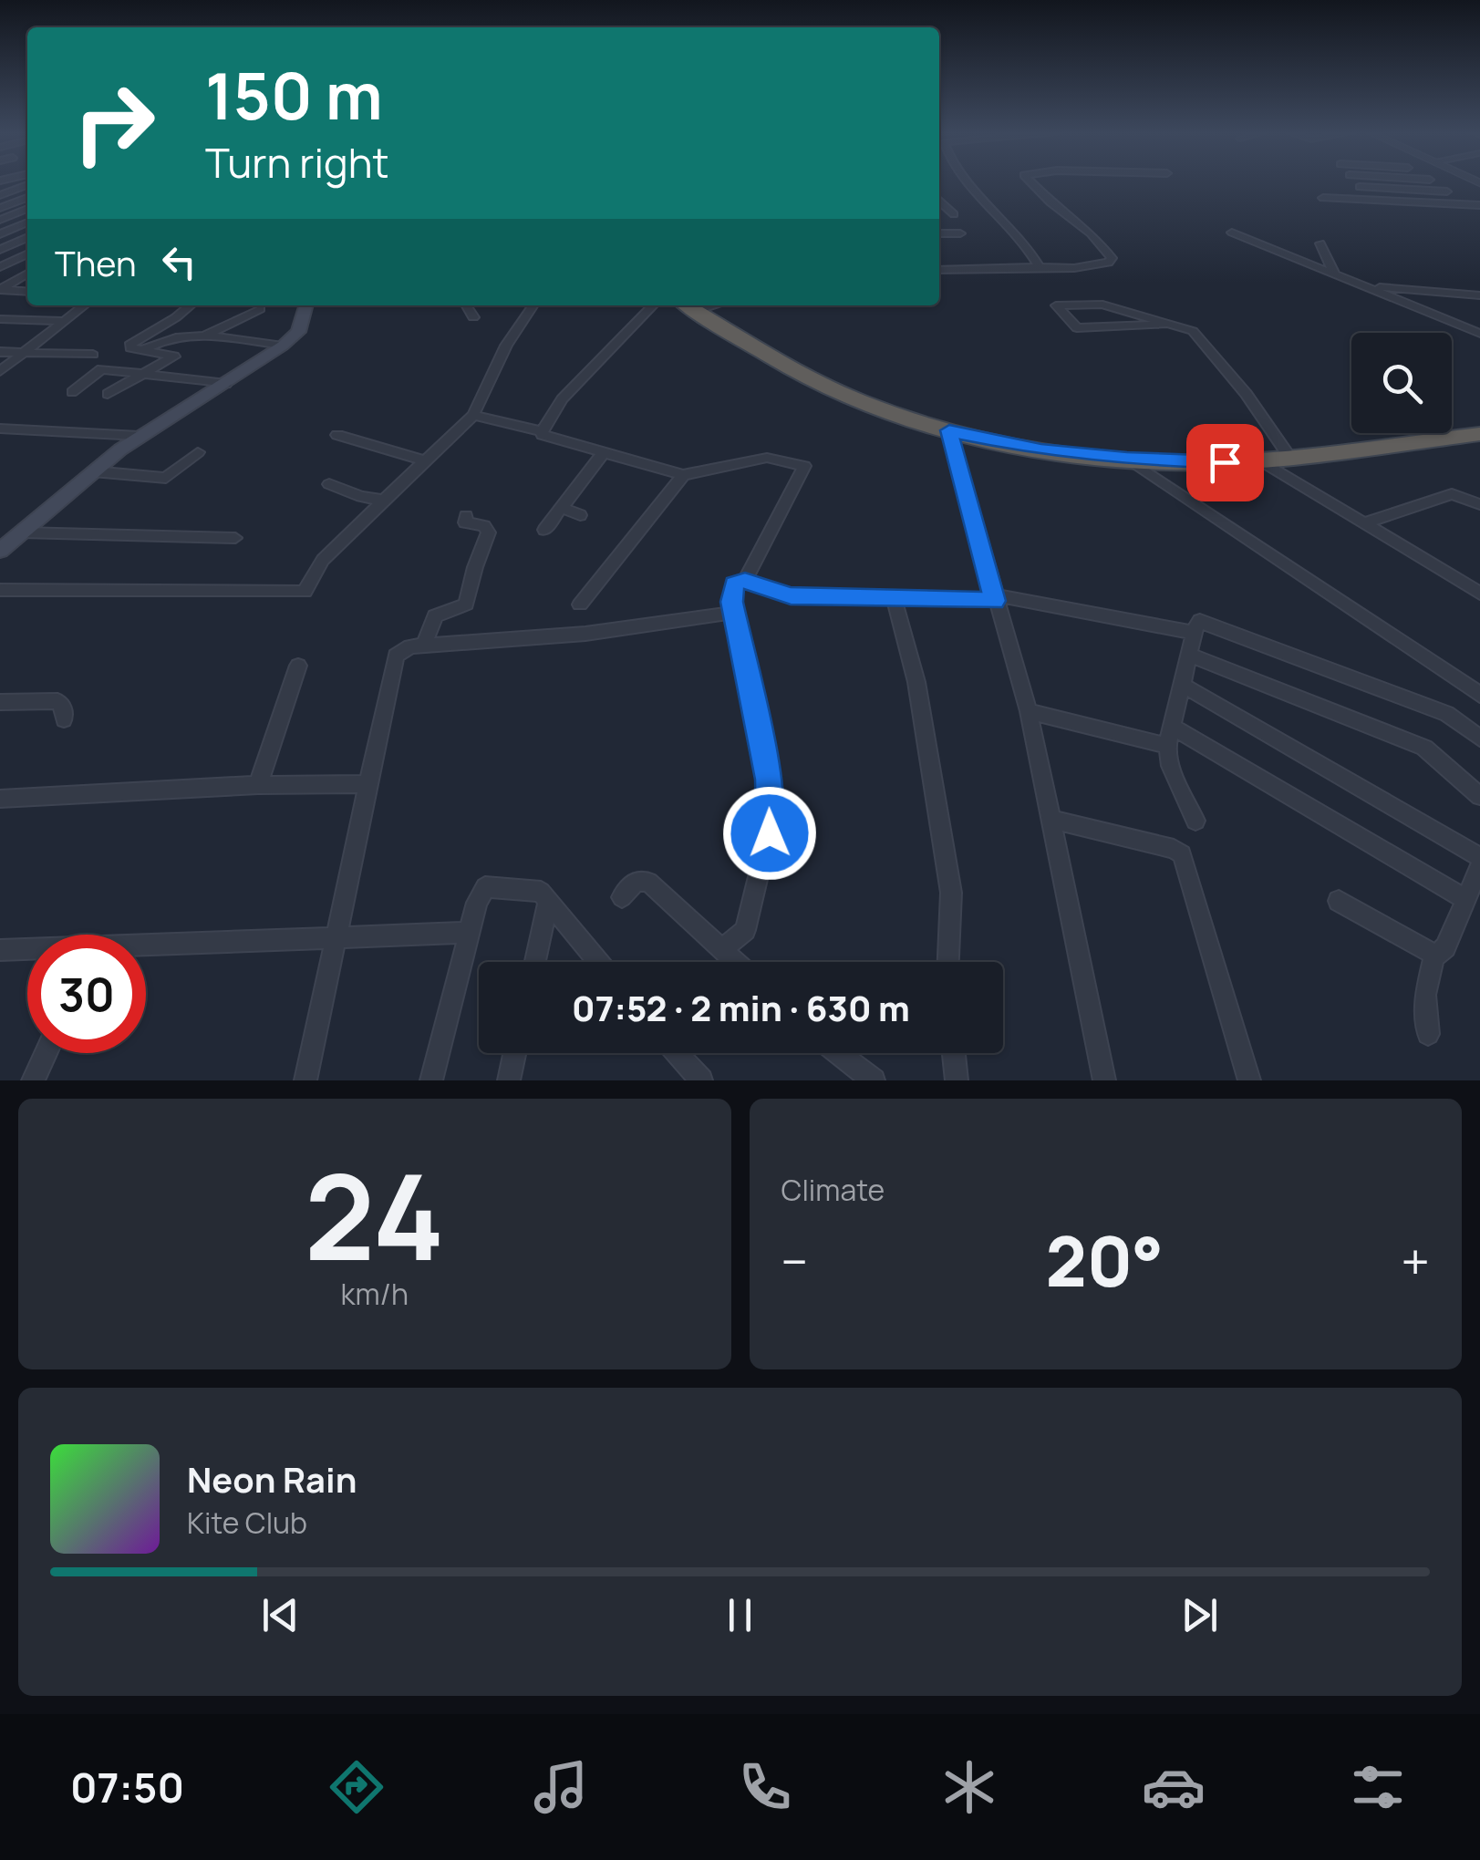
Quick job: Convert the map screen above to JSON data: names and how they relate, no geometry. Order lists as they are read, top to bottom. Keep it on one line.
{"page":{"turn":["150 m","Turn right"],"then":"Then","limit":"30","trip":"07:52 · 2 min · 630 m","tile":[["24","km/h"],"Climate"],"heat":["−","20°","+"],"song":["Neon Rain","Kite Club"],"tabs":"07:50"}}
